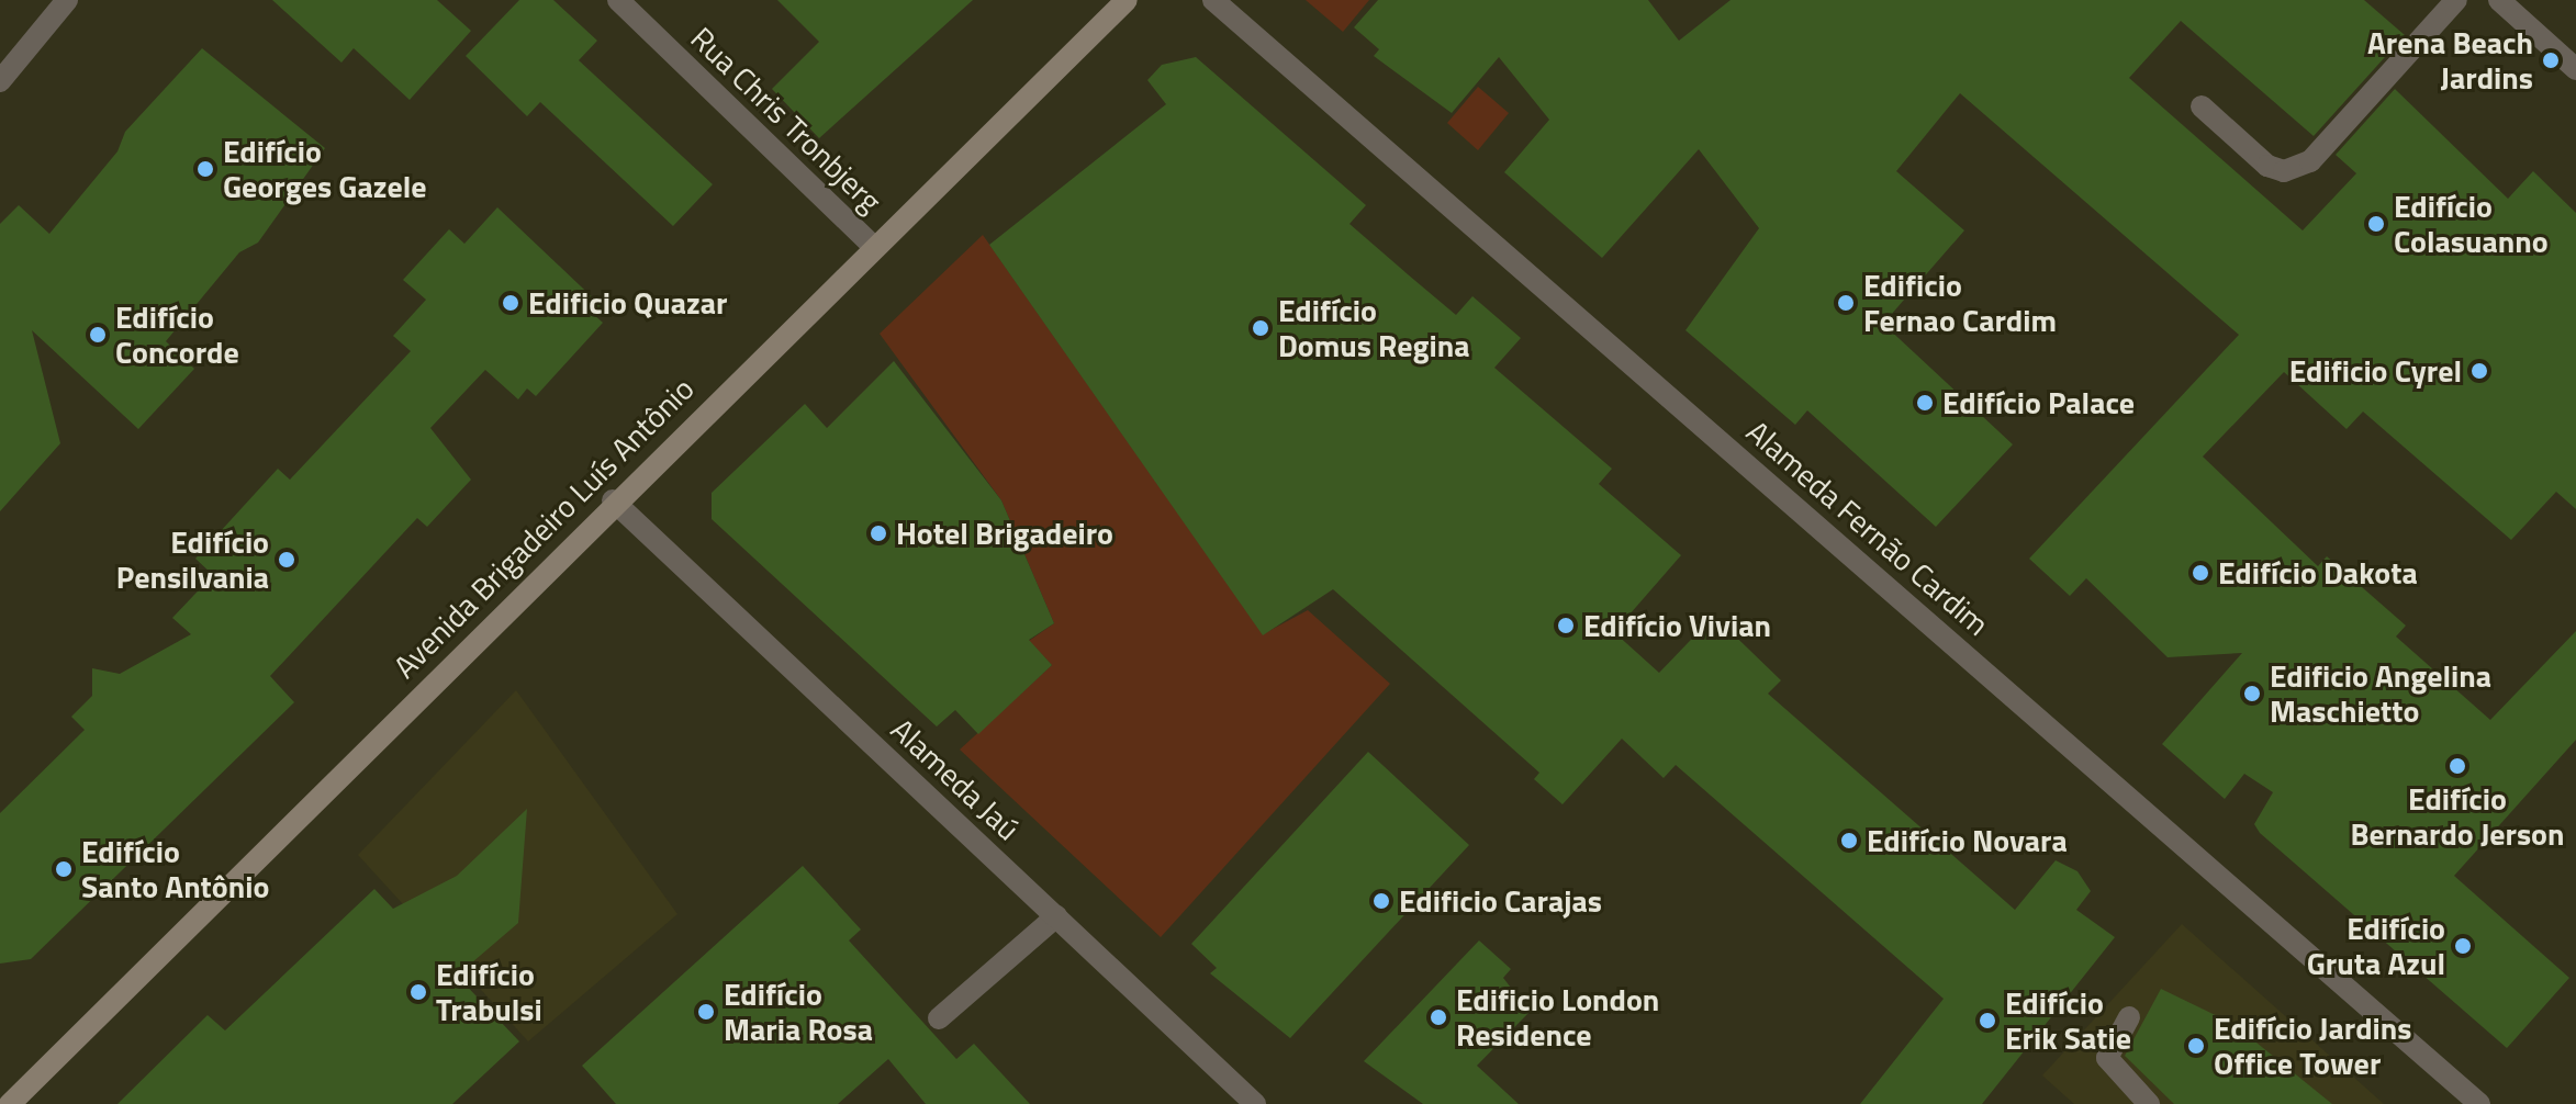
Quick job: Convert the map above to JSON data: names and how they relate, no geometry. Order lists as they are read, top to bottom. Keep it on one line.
{"streets":{"main road":["Avenida Brigadeiro Luís Antônio"],"street":["Rua Chris Tronbjerg","Alameda Fernão Cardim","Alameda Jaú"]},"crossings":[["Rua Chris Tronbjerg","Avenida Brigadeiro Luís Antônio"],["Avenida Brigadeiro Luís Antônio","Alameda Jaú"]],"places":["Arena Beach Jardins","Edifício Georges Gazele","Edifício Colasuanno","Edificio Quazar","Edificio Fernao Cardim","Edifício Domus Regina","Edifício Concorde","Edificio Cyrel","Edifício Palace","Hotel Brigadeiro","Edifício Pensilvania","Edifício Dakota","Edifício Vivian","Edificio Angelina Maschietto","Edifício Bernardo Jerson","Edifício Novara","Edifício Santo Antônio","Edificio Carajas","Edifício Gruta Azul","Edifício Trabulsi","Edifício Maria Rosa","Edificio London Residence","Edifício Erik Satie","Edifício Jardins Office Tower"]}
